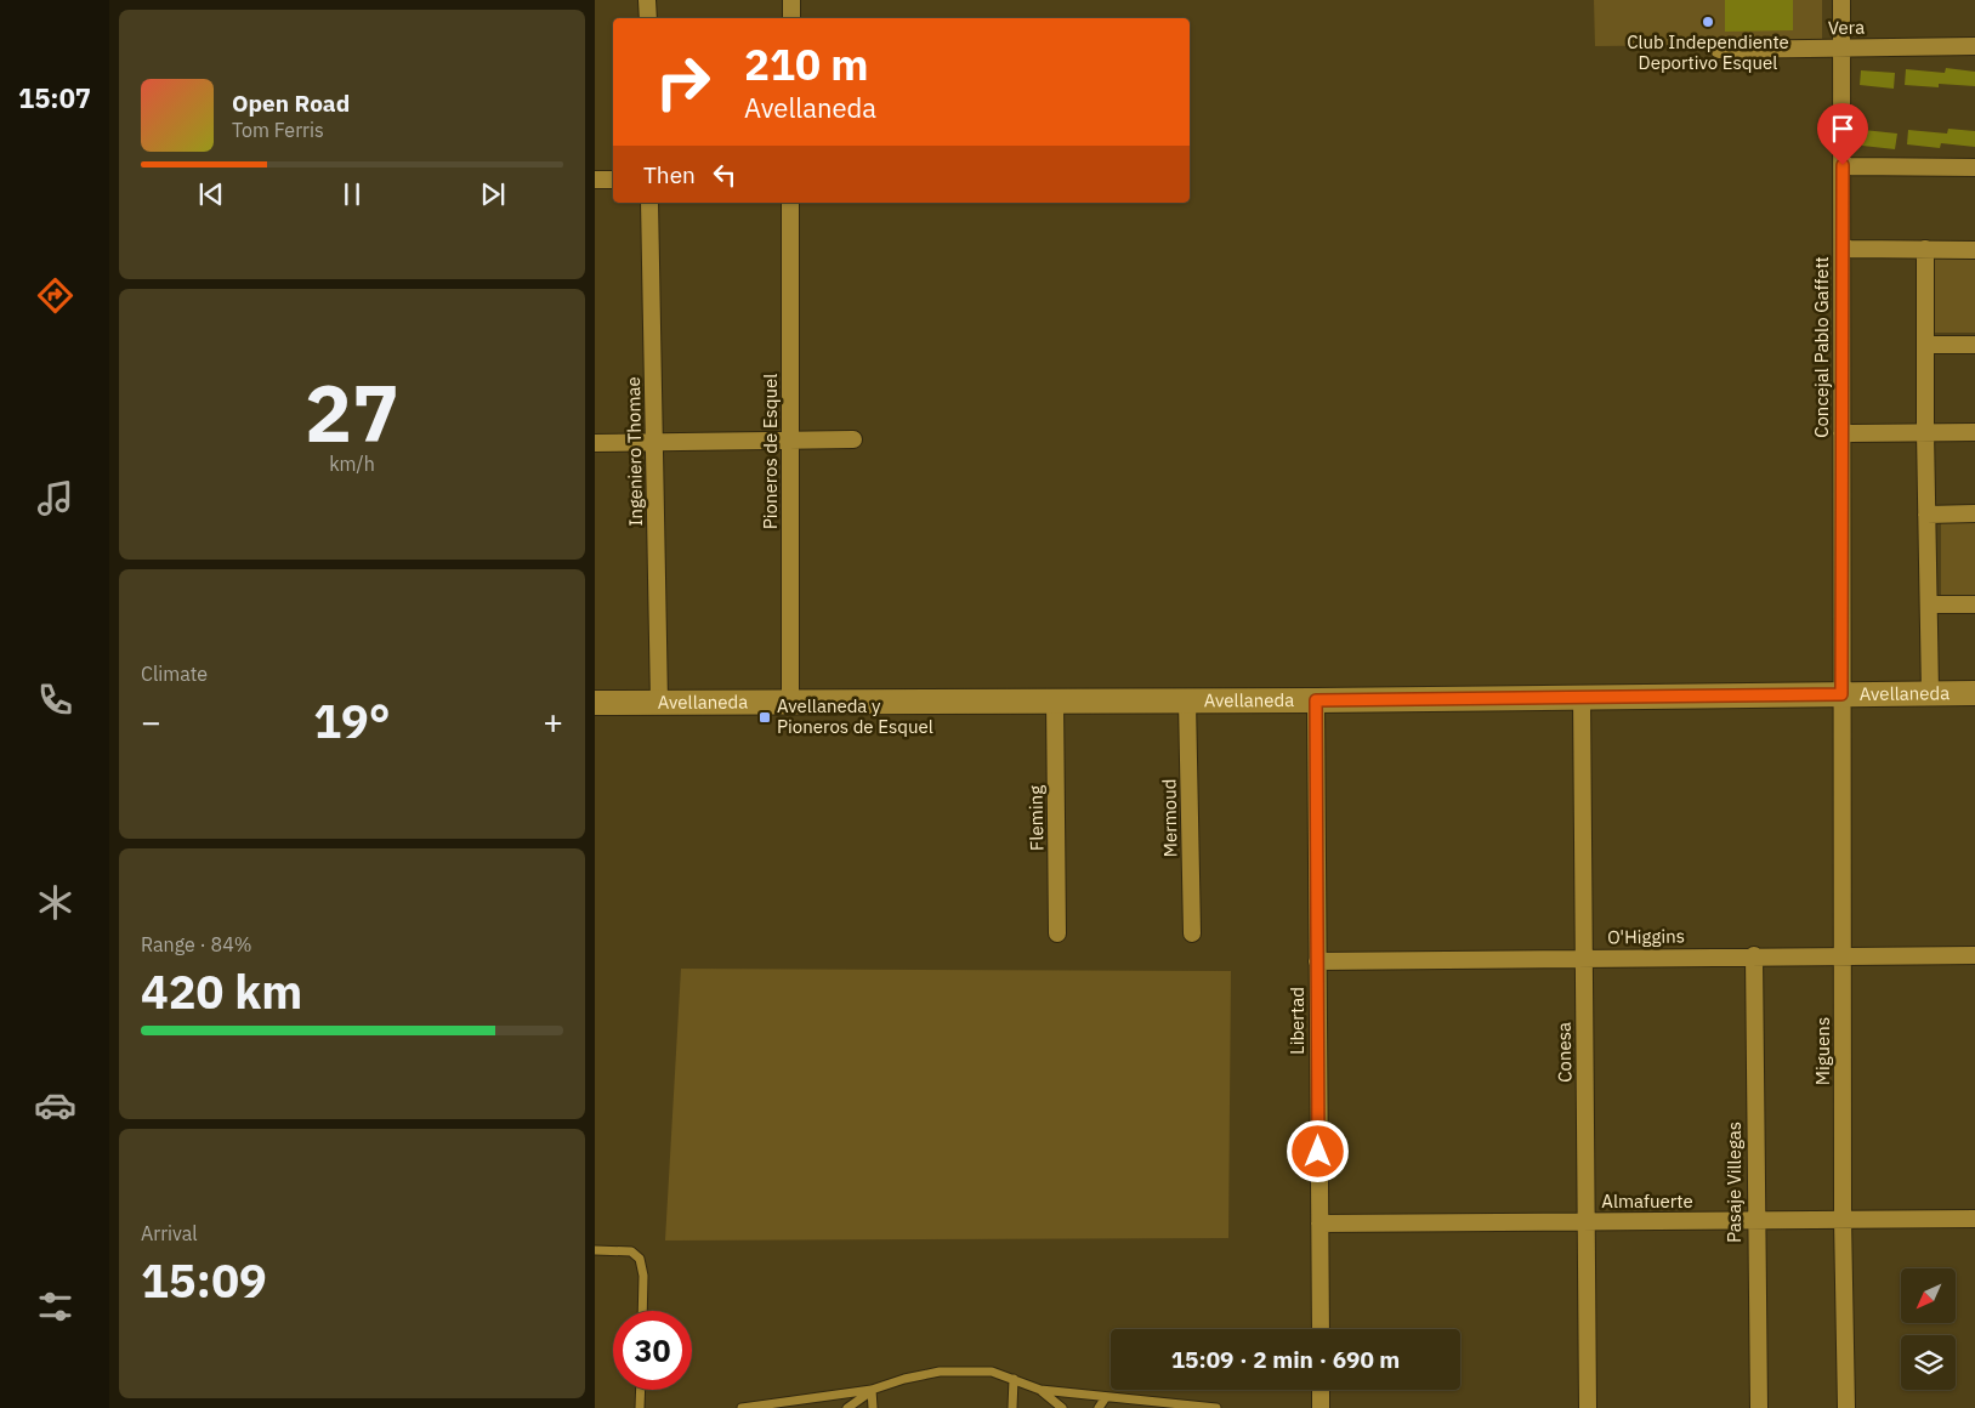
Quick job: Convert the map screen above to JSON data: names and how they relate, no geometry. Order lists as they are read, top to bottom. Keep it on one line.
{"streets":{"street":["Vera","Concejal Pablo Gaffett","Ingeniero Thomae","Pioneros de Esquel","Avellaneda","Fleming","Mermoud","O'Higgins","Libertad","Miguens","Conesa","Pasaje Villegas","Almafuerte"]},"crossings":[["Vera","Concejal Pablo Gaffett"],["Concejal Pablo Gaffett","Avellaneda"],["Concejal Pablo Gaffett","Miguens"],["Ingeniero Thomae","Avellaneda"],["Pioneros de Esquel","Avellaneda"],["Avellaneda","Fleming"],["Avellaneda","Mermoud"],["Avellaneda","Libertad"],["Avellaneda","Miguens"],["Avellaneda","Conesa"],["O'Higgins","Libertad"],["O'Higgins","Miguens"],["O'Higgins","Conesa"],["O'Higgins","Pasaje Villegas"],["Libertad","Almafuerte"],["Miguens","Almafuerte"],["Conesa","Almafuerte"],["Pasaje Villegas","Almafuerte"]],"places":{"other":["Club Independiente Deportivo Esquel"],"transit":["Avellaneda y Pioneros de Esquel"]},"north":"bottom left","page":{"tabs":"15:07","turn":["210 m","Avellaneda"],"song":["Open Road","Tom Ferris"],"then":"Then","tile":[["27","km/h"],"Climate",["Range · 84%","420 km"],["Arrival","15:09"]],"heat":["−","19°","+"],"limit":"30","trip":"15:09 · 2 min · 690 m"}}
